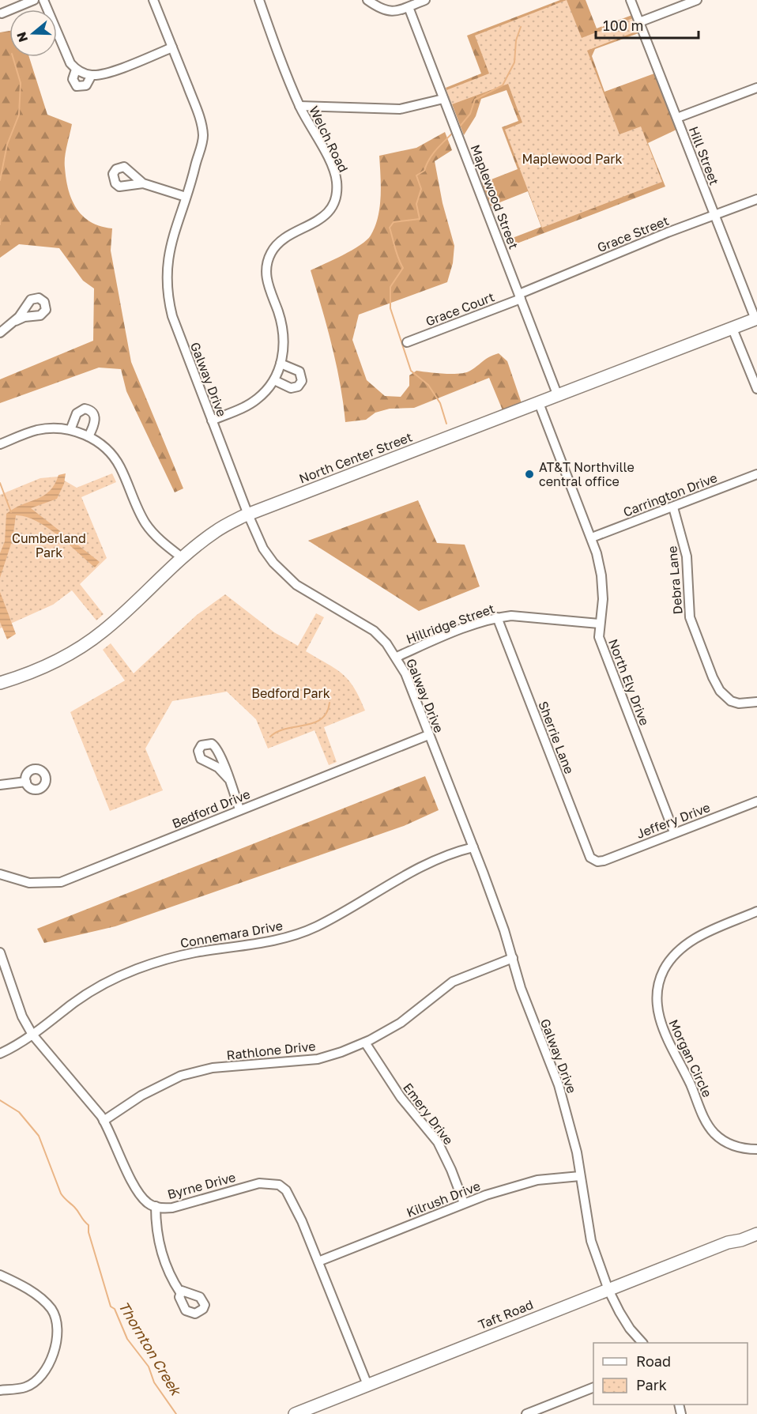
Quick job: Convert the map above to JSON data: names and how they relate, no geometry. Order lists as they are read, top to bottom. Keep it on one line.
{"streets":{"street":["Welch Road","Hill Street","Maplewood Street","Grace Street","Grace Court","Galway Drive","North Center Street","Carrington Drive","Debra Lane","Hillridge Street","North Ely Drive","Sherrie Lane","Bedford Drive","Jeffery Drive","Connemara Drive","Rathlone Drive","Morgan Circle","Emery Drive","Byrne Drive","Kilrush Drive","Taft Road"]},"crossings":[["Welch Road","Galway Drive"],["Hill Street","Grace Street"],["Hill Street","North Center Street"],["Maplewood Street","Grace Street"],["Maplewood Street","Grace Court"],["Maplewood Street","North Center Street"],["Grace Street","Grace Court"],["Galway Drive","North Center Street"],["Galway Drive","Hillridge Street"],["Galway Drive","Bedford Drive"],["Galway Drive","Connemara Drive"],["Galway Drive","Rathlone Drive"],["Galway Drive","Kilrush Drive"],["Galway Drive","Taft Road"],["North Center Street","North Ely Drive"],["Carrington Drive","Debra Lane"],["Carrington Drive","North Ely Drive"],["Hillridge Street","North Ely Drive"],["Hillridge Street","Sherrie Lane"],["North Ely Drive","Jeffery Drive"],["Sherrie Lane","Jeffery Drive"],["Connemara Drive","Byrne Drive"],["Rathlone Drive","Emery Drive"],["Rathlone Drive","Byrne Drive"],["Emery Drive","Kilrush Drive"],["Byrne Drive","Kilrush Drive"],["Byrne Drive","Taft Road"]],"water":["Thornton Creek"],"parks":["Maplewood Park","Cumberland Park","Bedford Park"],"places":["AT&T Northville central office"],"legend":["Road","Park"],"scale_bar":"100 m","north":"left"}
